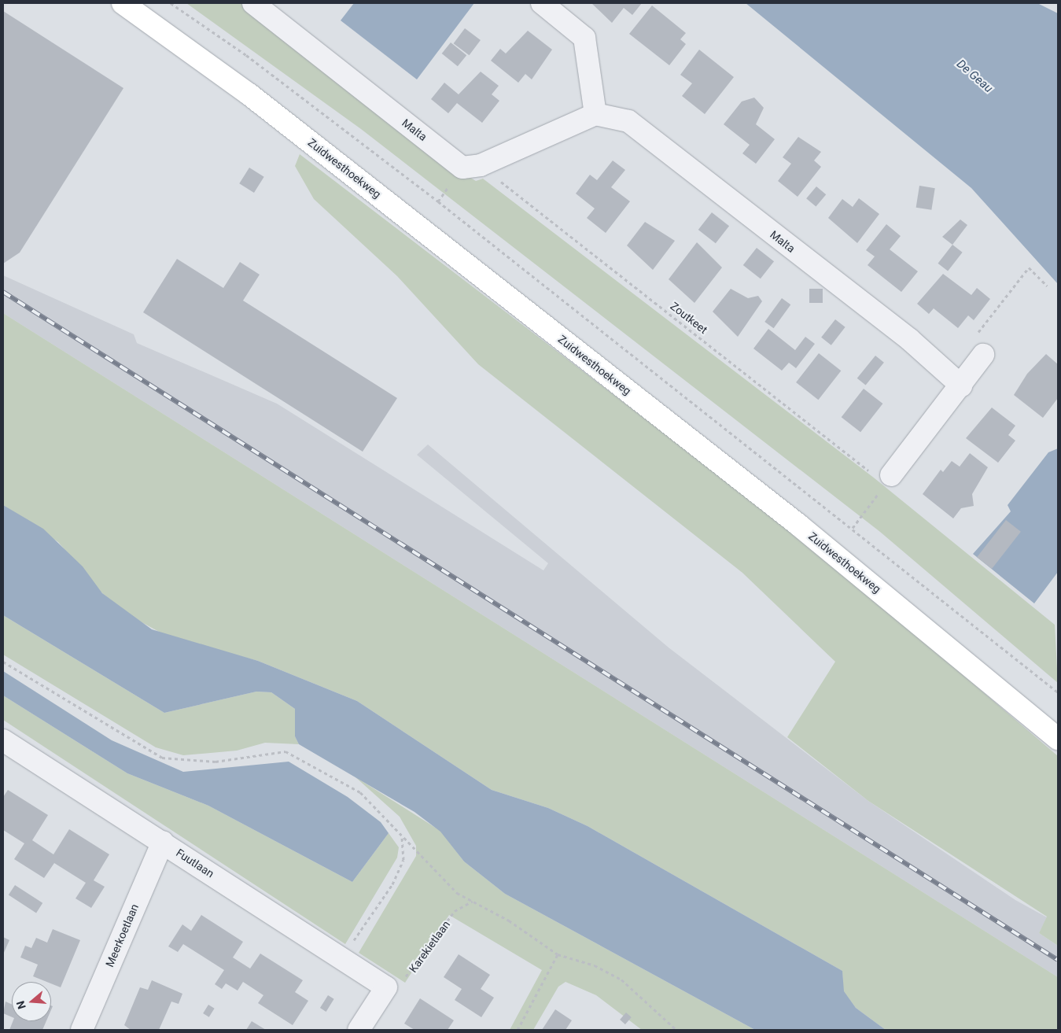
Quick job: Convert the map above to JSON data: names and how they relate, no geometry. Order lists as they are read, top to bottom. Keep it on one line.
{"streets":{"main road":["Zuidwesthoekweg"],"street":["Malta","Fuutlaan","Meerkoetlaan"],"path":["Zoutkeet","Karekietlaan"]},"crossings":[["Malta","Zoutkeet"],["Fuutlaan","Meerkoetlaan"],["Fuutlaan","Karekietlaan"]],"water":["De Geau"],"north":"left"}
